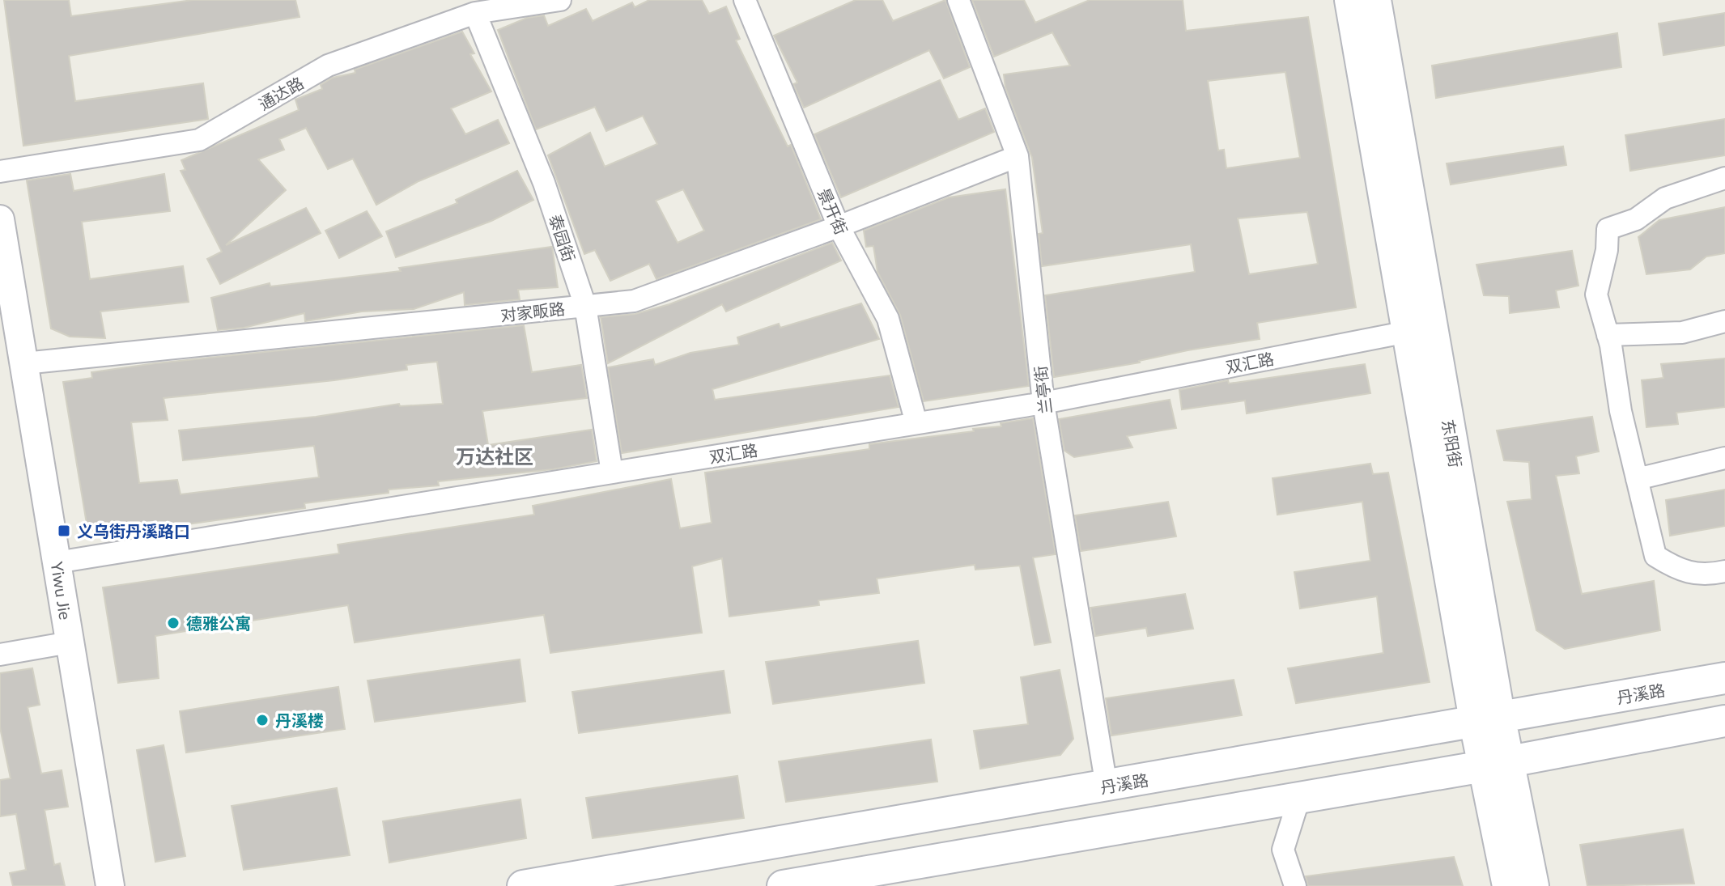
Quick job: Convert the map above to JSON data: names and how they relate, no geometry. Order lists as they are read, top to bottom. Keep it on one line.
{"streets":{"main road":["东阳街","丹溪路"],"street":["通达路","景开街","泰园街","对家畈路","双汇路","兰亭街","Yiwu Jie"]},"crossings":[["通达路","泰园街"],["景开街","对家畈路"],["景开街","双汇路"],["泰园街","对家畈路"],["泰园街","双汇路"],["对家畈路","兰亭街"],["对家畈路","Yiwu Jie"],["双汇路","兰亭街"],["双汇路","东阳街"],["双汇路","Yiwu Jie"],["兰亭街","丹溪路"],["东阳街","丹溪路"]],"districts":["万达社区"],"places":{"transit":["义乌街丹溪路口"],"other":["德雅公寓","丹溪楼"]}}
